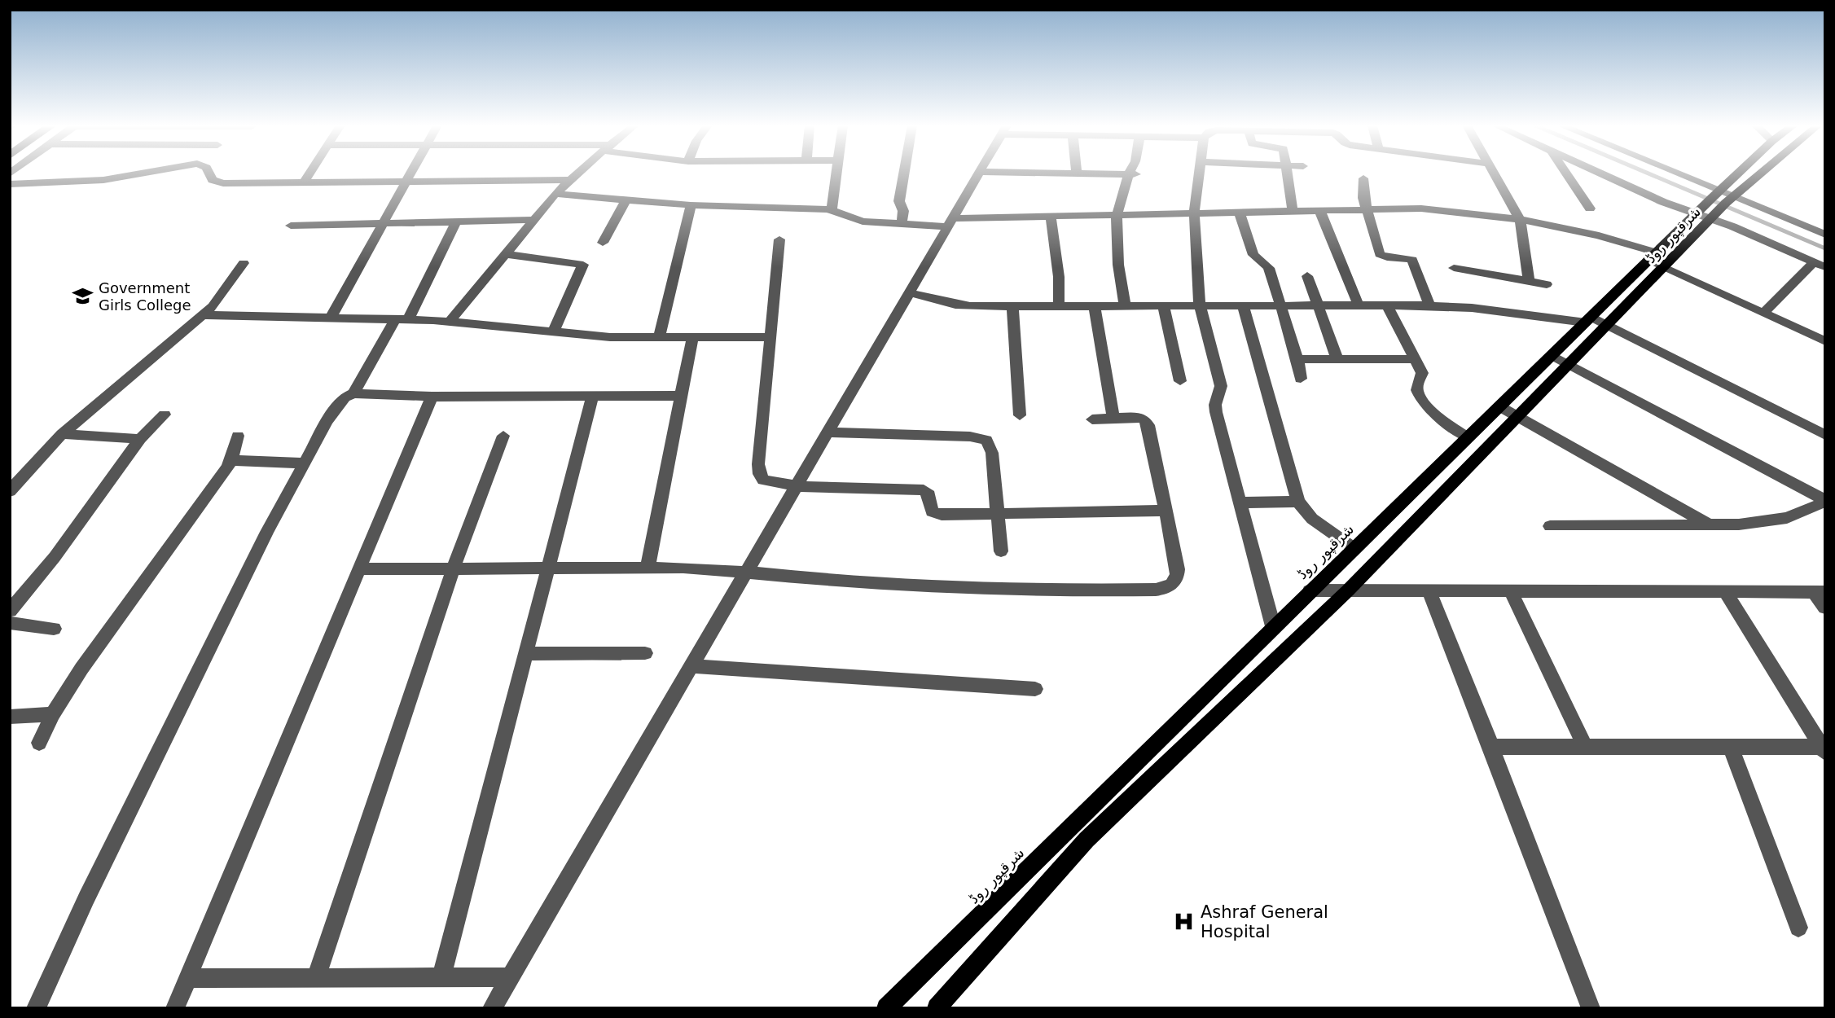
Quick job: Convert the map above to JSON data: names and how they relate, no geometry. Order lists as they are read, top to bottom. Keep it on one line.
{"streets":{"main road":["شرقپور روڈ"]},"places":{"school or university":["Government Girls College"],"hospital":["Ashraf General Hospital"]}}
